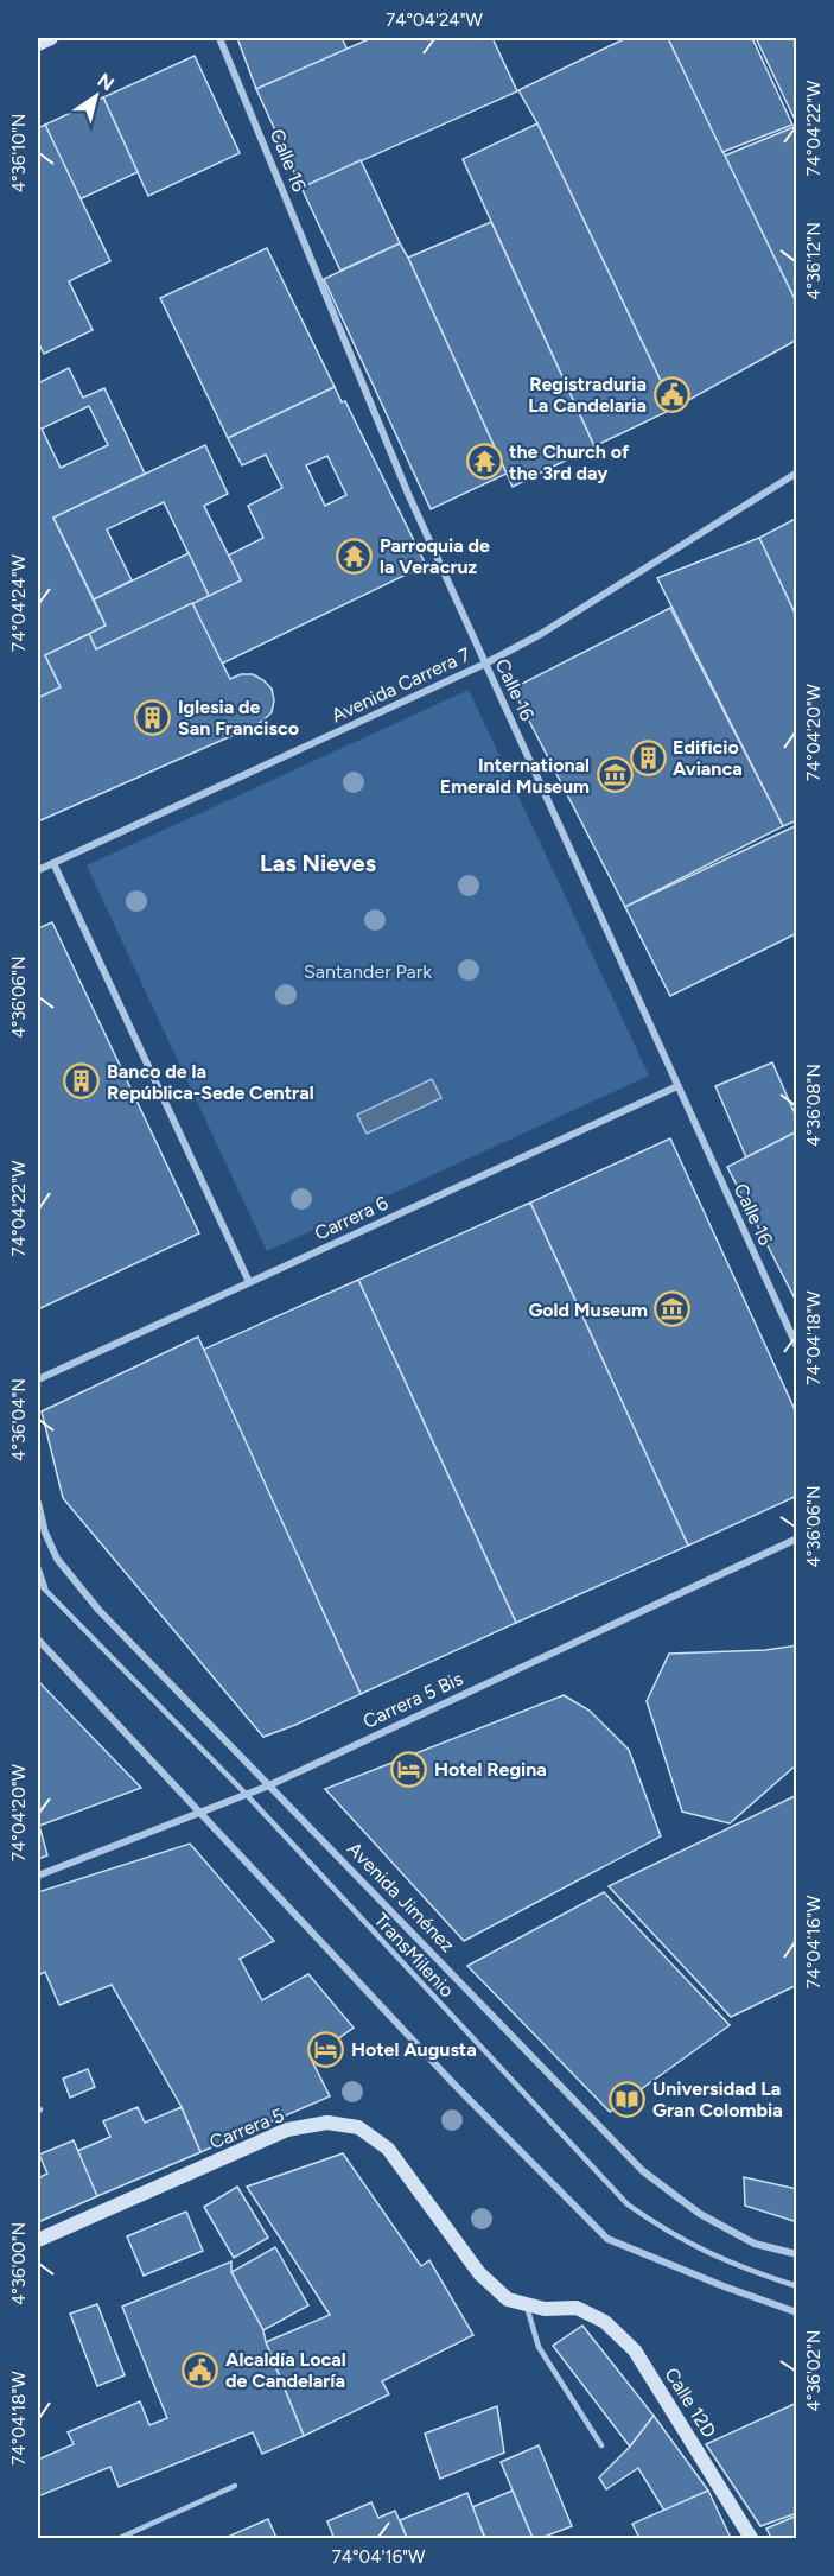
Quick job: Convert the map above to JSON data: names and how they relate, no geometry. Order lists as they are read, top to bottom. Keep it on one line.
{"streets":{"street":["Calle 16","Avenida Carrera 7","Carrera 6","Carrera 5 Bis","Avenida Jiménez","Carrera 5","Calle 12D"],"lane":["TransMilenio"]},"crossings":[["Calle 16","Avenida Carrera 7"],["Calle 16","Carrera 6"],["Carrera 5 Bis","Avenida Jiménez"],["Carrera 5 Bis","TransMilenio"],["Carrera 5","Calle 12D"]],"districts":["Las Nieves"],"parks":["Santander Park"],"places":{"public building":["Registraduria La Candelaria","Alcaldía Local de Candelaría"],"temple":["the Church of the 3rd day","Parroquia de la Veracruz"],"building":["Iglesia de San Francisco","Edificio Avianca","Banco de la República-Sede Central"],"museum":["International Emerald Museum","Gold Museum"],"hotel":["Hotel Regina","Hotel Augusta"],"library":["Universidad La Gran Colombia"]},"north":"top right","coordinates":["74°04'24\"W","74°04'22\"W","4°36'10\"N","4°36'12\"N","74°04'20\"W","4°36'06\"N","4°36'08\"N","74°04'18\"W","4°36'04\"N","74°04'16\"W","4°36'00\"N","4°36'02\"N"]}
